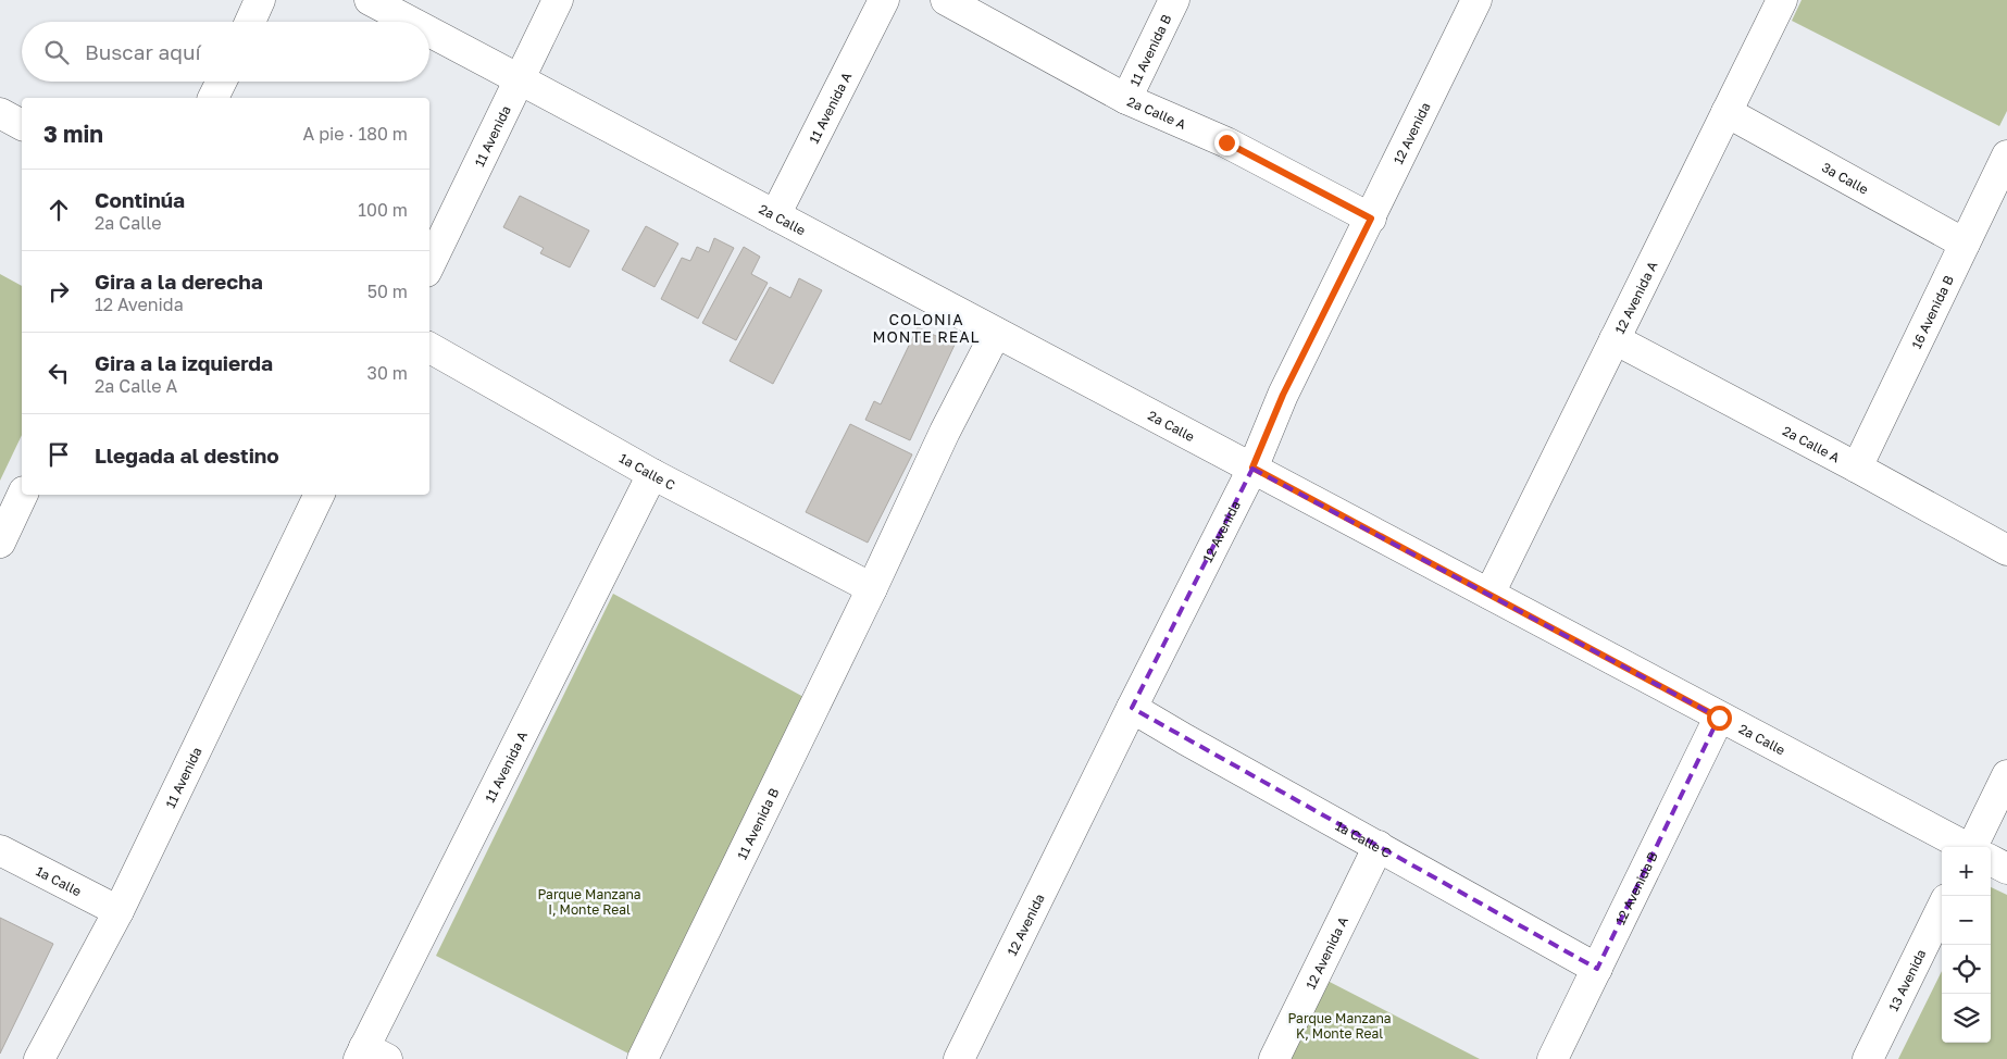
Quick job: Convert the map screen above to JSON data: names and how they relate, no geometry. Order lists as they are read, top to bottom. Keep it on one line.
{"streets":{"street":["11 Avenida B","11 Avenida A","2a Calle A","12 Avenida","11 Avenida","3a Calle","2a Calle","12 Avenida A","16 Avenida B","1a Calle C","1a Calle","12 Avenida B","13 Avenida"]},"crossings":[["11 Avenida B","2a Calle A"],["11 Avenida B","2a Calle"],["11 Avenida B","1a Calle C"],["11 Avenida A","2a Calle"],["11 Avenida A","1a Calle C"],["2a Calle A","12 Avenida"],["2a Calle A","12 Avenida A"],["2a Calle A","16 Avenida B"],["12 Avenida","2a Calle"],["12 Avenida","1a Calle C"],["11 Avenida","2a Calle"],["11 Avenida","1a Calle"],["3a Calle","12 Avenida A"],["3a Calle","16 Avenida B"],["2a Calle","12 Avenida A"],["2a Calle","12 Avenida B"],["12 Avenida A","1a Calle C"],["1a Calle C","12 Avenida B"]],"districts":["COLONIA MONTE REAL"],"parks":["Parque Manzana I, Monte Real","Parque Manzana K, Monte Real"],"page":{"search":"Buscar aquí","heading":["3 min","A pie · 180 m"],"list":[["Continúa","2a Calle","100 m"],["Gira a la derecha","12 Avenida","50 m"],["Gira a la izquierda","2a Calle A","30 m"],"Llegada al destino"],"map_buttons":["+","−"]}}
